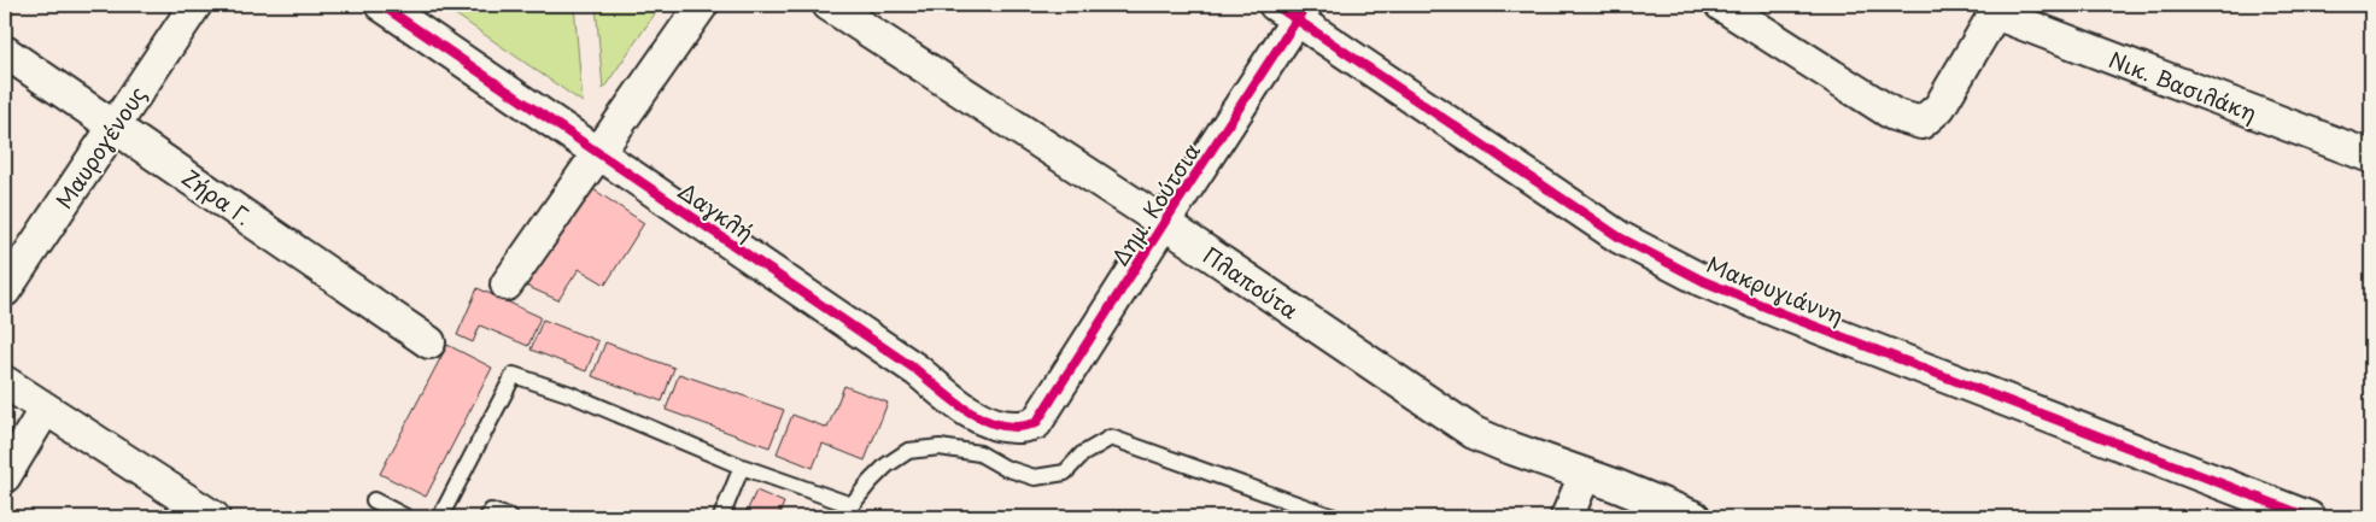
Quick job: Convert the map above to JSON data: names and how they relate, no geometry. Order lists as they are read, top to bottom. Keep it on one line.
{"streets":{"street":["Νικ. Βασιλάκη","Μαυρογένους","Ζήρα Γ.","Δημ. Κούτσια","Δαγκλή","Πλαπούτα","Μακρυγιάννη"]},"crossings":[["Μαυρογένους","Ζήρα Γ."],["Δημ. Κούτσια","Δαγκλή"],["Δημ. Κούτσια","Πλαπούτα"],["Δημ. Κούτσια","Μακρυγιάννη"]]}
